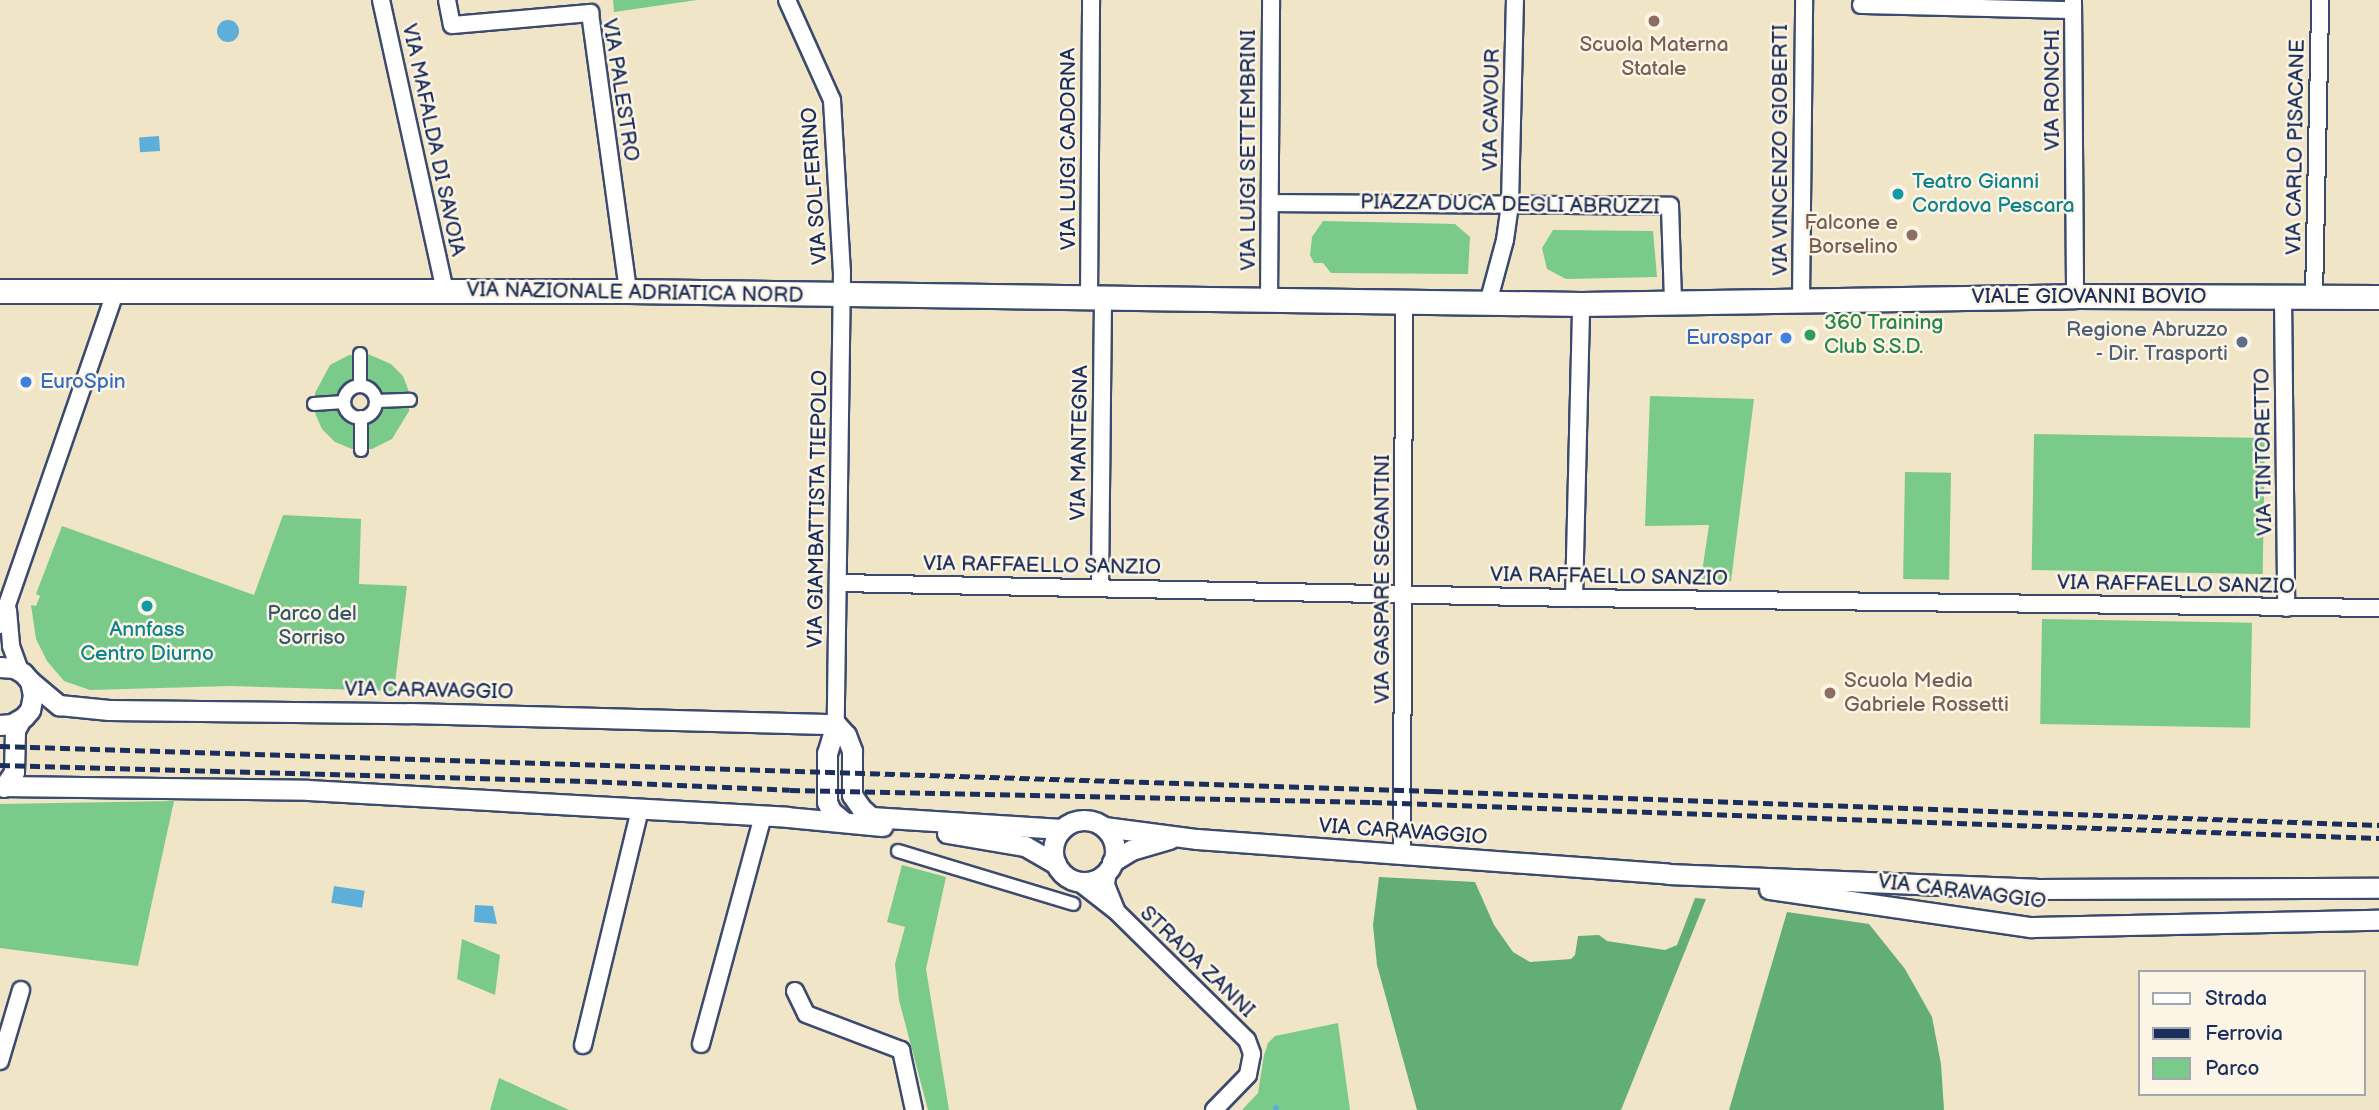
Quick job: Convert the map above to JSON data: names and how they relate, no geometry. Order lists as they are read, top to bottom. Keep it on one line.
{"streets":{"main road":["VIA NAZIONALE ADRIATICA NORD","VIALE GIOVANNI BOVIO"],"street":["VIA PALESTRO","VIA RONCHI","VIA CAVOUR","VIA MAFALDA DI SAVOIA","VIA CARLO PISACANE","VIA LUIGI CADORNA","VIA LUIGI SETTEMBRINI","VIA VINCENZO GIOBERTI","VIA SOLFERINO","PIAZZA DUCA DEGLI ABRUZZI","VIA MANTEGNA","VIA TINTORETTO","VIA GIAMBATTISTA TIEPOLO","VIA RAFFAELLO SANZIO","VIA GASPARE SEGANTINI","VIA CARAVAGGIO","STRADA ZANNI"]},"crossings":[["VIA PALESTRO","VIA NAZIONALE ADRIATICA NORD"],["VIA RONCHI","VIALE GIOVANNI BOVIO"],["VIA CAVOUR","PIAZZA DUCA DEGLI ABRUZZI"],["VIA MAFALDA DI SAVOIA","VIA NAZIONALE ADRIATICA NORD"],["VIA CARLO PISACANE","VIALE GIOVANNI BOVIO"],["VIA LUIGI CADORNA","VIA NAZIONALE ADRIATICA NORD"],["VIA LUIGI CADORNA","VIA MANTEGNA"],["VIA LUIGI SETTEMBRINI","PIAZZA DUCA DEGLI ABRUZZI"],["VIA LUIGI SETTEMBRINI","VIA NAZIONALE ADRIATICA NORD"],["VIA VINCENZO GIOBERTI","VIALE GIOVANNI BOVIO"],["VIA SOLFERINO","VIA NAZIONALE ADRIATICA NORD"],["VIA SOLFERINO","VIA GIAMBATTISTA TIEPOLO"],["PIAZZA DUCA DEGLI ABRUZZI","VIALE GIOVANNI BOVIO"],["VIA NAZIONALE ADRIATICA NORD","VIA MANTEGNA"],["VIA NAZIONALE ADRIATICA NORD","VIA GIAMBATTISTA TIEPOLO"],["VIALE GIOVANNI BOVIO","VIA TINTORETTO"],["VIA MANTEGNA","VIA RAFFAELLO SANZIO"],["VIA TINTORETTO","VIA RAFFAELLO SANZIO"],["VIA GIAMBATTISTA TIEPOLO","VIA RAFFAELLO SANZIO"],["VIA GIAMBATTISTA TIEPOLO","VIA CARAVAGGIO"],["VIA RAFFAELLO SANZIO","VIA GASPARE SEGANTINI"],["VIA GASPARE SEGANTINI","VIA CARAVAGGIO"],["VIA CARAVAGGIO","STRADA ZANNI"]],"parks":["Parco del Sorriso"],"places":["Scuola Materna Statale","Teatro Gianni Cordova Pescara","Falcone e Borselino","360 Training Club S.S.D.","Eurospar","Regione Abruzzo - Dir. Trasporti","EuroSpin","Annfass Centro Diurno","Scuola Media Gabriele Rossetti"],"legend":["Strada","Ferrovia","Parco"]}
